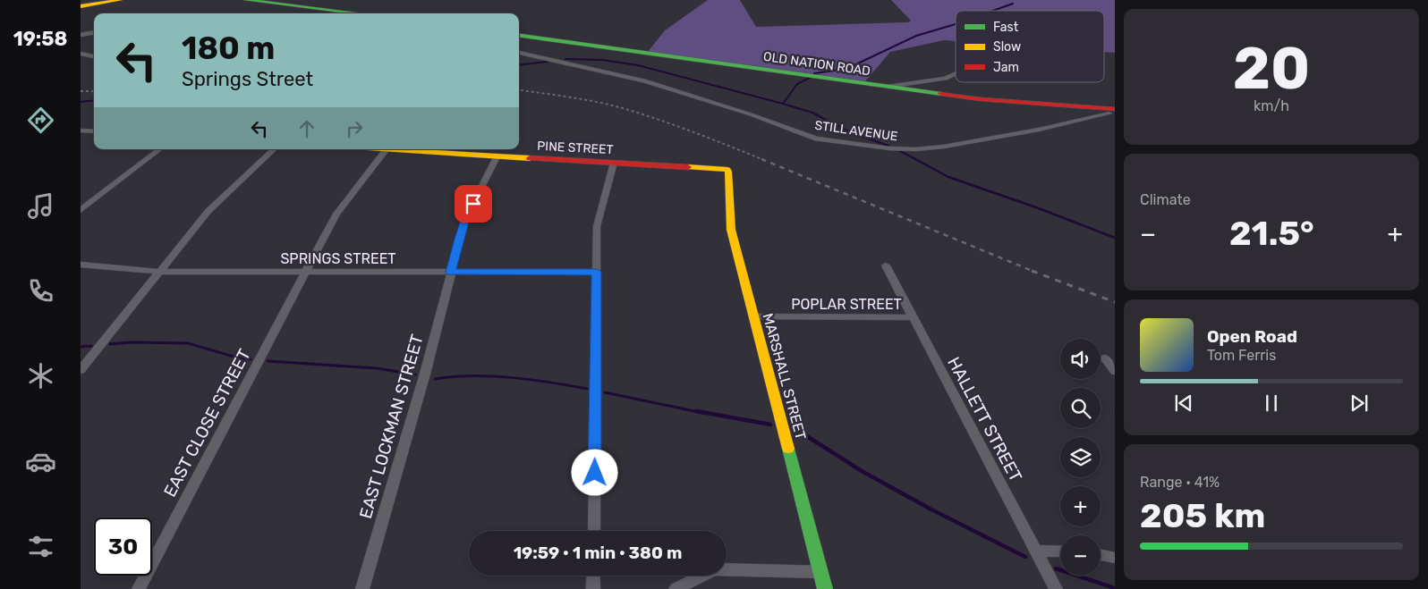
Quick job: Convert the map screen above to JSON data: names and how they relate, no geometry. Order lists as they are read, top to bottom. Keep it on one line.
{"streets":{"main road":["OLD NATION ROAD","PINE STREET","MARSHALL STREET"],"street":["STILL AVENUE","SPRINGS STREET","POPLAR STREET","HALLETT STREET","EAST CLOSE STREET","EAST LOCKMAN STREET"]},"crossings":[["OLD NATION ROAD","STILL AVENUE"],["PINE STREET","MARSHALL STREET"],["PINE STREET","EAST CLOSE STREET"],["PINE STREET","EAST LOCKMAN STREET"],["SPRINGS STREET","EAST CLOSE STREET"],["SPRINGS STREET","EAST LOCKMAN STREET"],["POPLAR STREET","MARSHALL STREET"],["POPLAR STREET","HALLETT STREET"]],"legend":["Fast","Slow","Jam"],"page":{"tabs":"19:58","tile":[["20","km/h"],"Climate",["Range · 41%","205 km"]],"turn":["180 m","Springs Street"],"heat":["−","21.5°","+"],"song":["Open Road","Tom Ferris"],"map_buttons":["+","−"],"limit":"30","trip":"19:59 · 1 min · 380 m"}}
